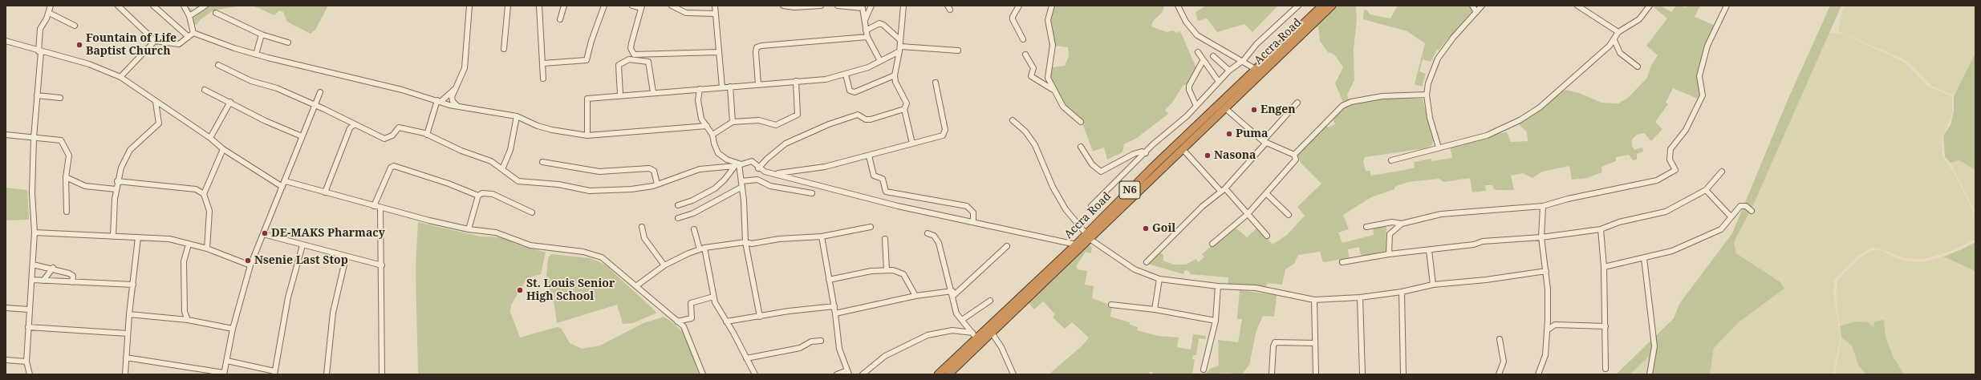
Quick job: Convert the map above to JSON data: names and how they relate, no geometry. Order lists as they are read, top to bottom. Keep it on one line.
{"streets":{"highway":["Accra Road","N6"]},"places":["Fountain of Life Baptist Church","Engen","Puma","Nasona","Goil","DE-MAKS Pharmacy","Nsenie Last Stop","St. Louis Senior High School"]}
